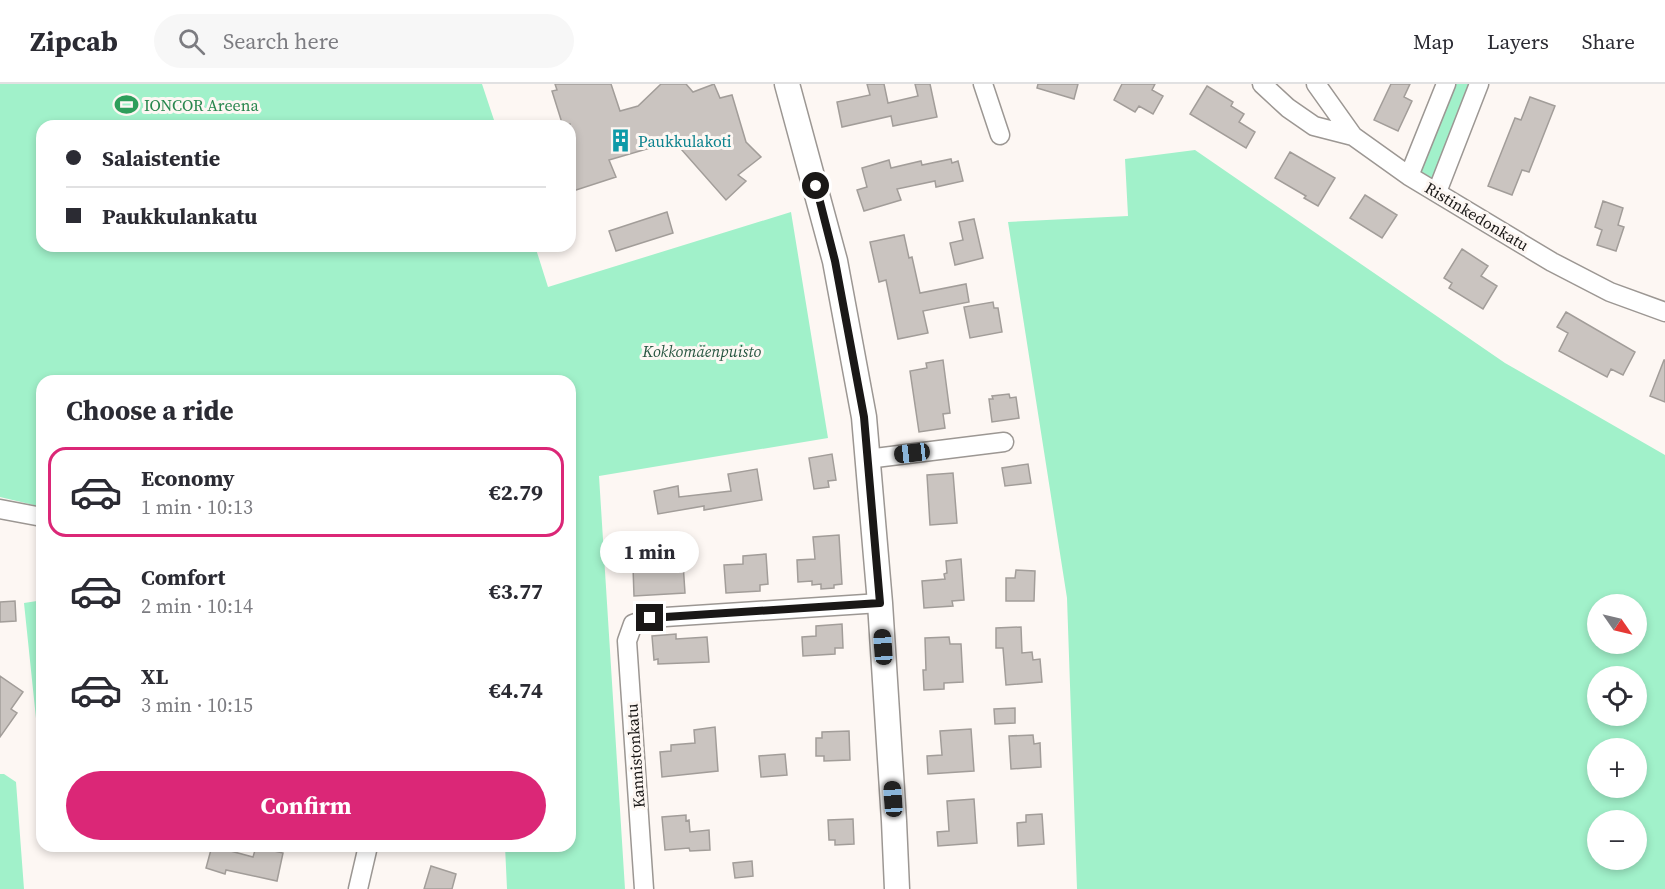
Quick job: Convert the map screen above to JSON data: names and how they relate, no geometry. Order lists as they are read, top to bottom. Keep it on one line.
{"streets":{"street":["Ristinkedonkatu","Kannistonkatu"]},"parks":["Kokkomäenpuisto"],"places":{"sports":["IONCOR Areena"],"building":["Paukkulakoti"]},"north":"bottom right","page":{"header":"Zipcab","search":"Search here","nav":["Map","Layers","Share"],"banner":["Salaistentie","Paukkulankatu"],"heading":"Choose a ride","list":[{"name":"Economy","note":"1 min · 10:13","value":"€2.79"},{"name":"Comfort","note":"2 min · 10:14","value":"€3.77"},{"name":"XL","note":"3 min · 10:15","value":"€4.74"}],"bubble":"1 min","map_buttons":["+","−"],"buttons":"Confirm"}}
